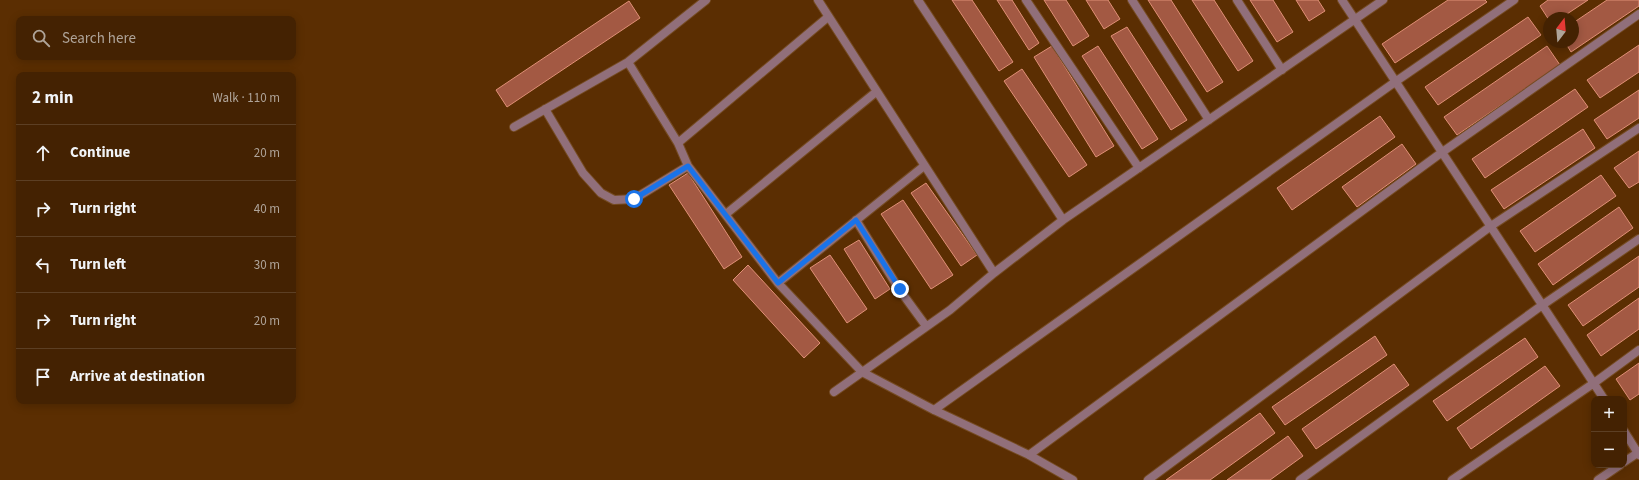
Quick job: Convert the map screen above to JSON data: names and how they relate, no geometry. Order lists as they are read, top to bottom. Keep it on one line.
{"north":"top","page":{"search":"Search here","heading":["2 min","Walk · 110 m"],"list":[["Continue","20 m"],["Turn right","40 m"],["Turn left","30 m"],["Turn right","20 m"],"Arrive at destination"],"map_buttons":["+","−"]}}
